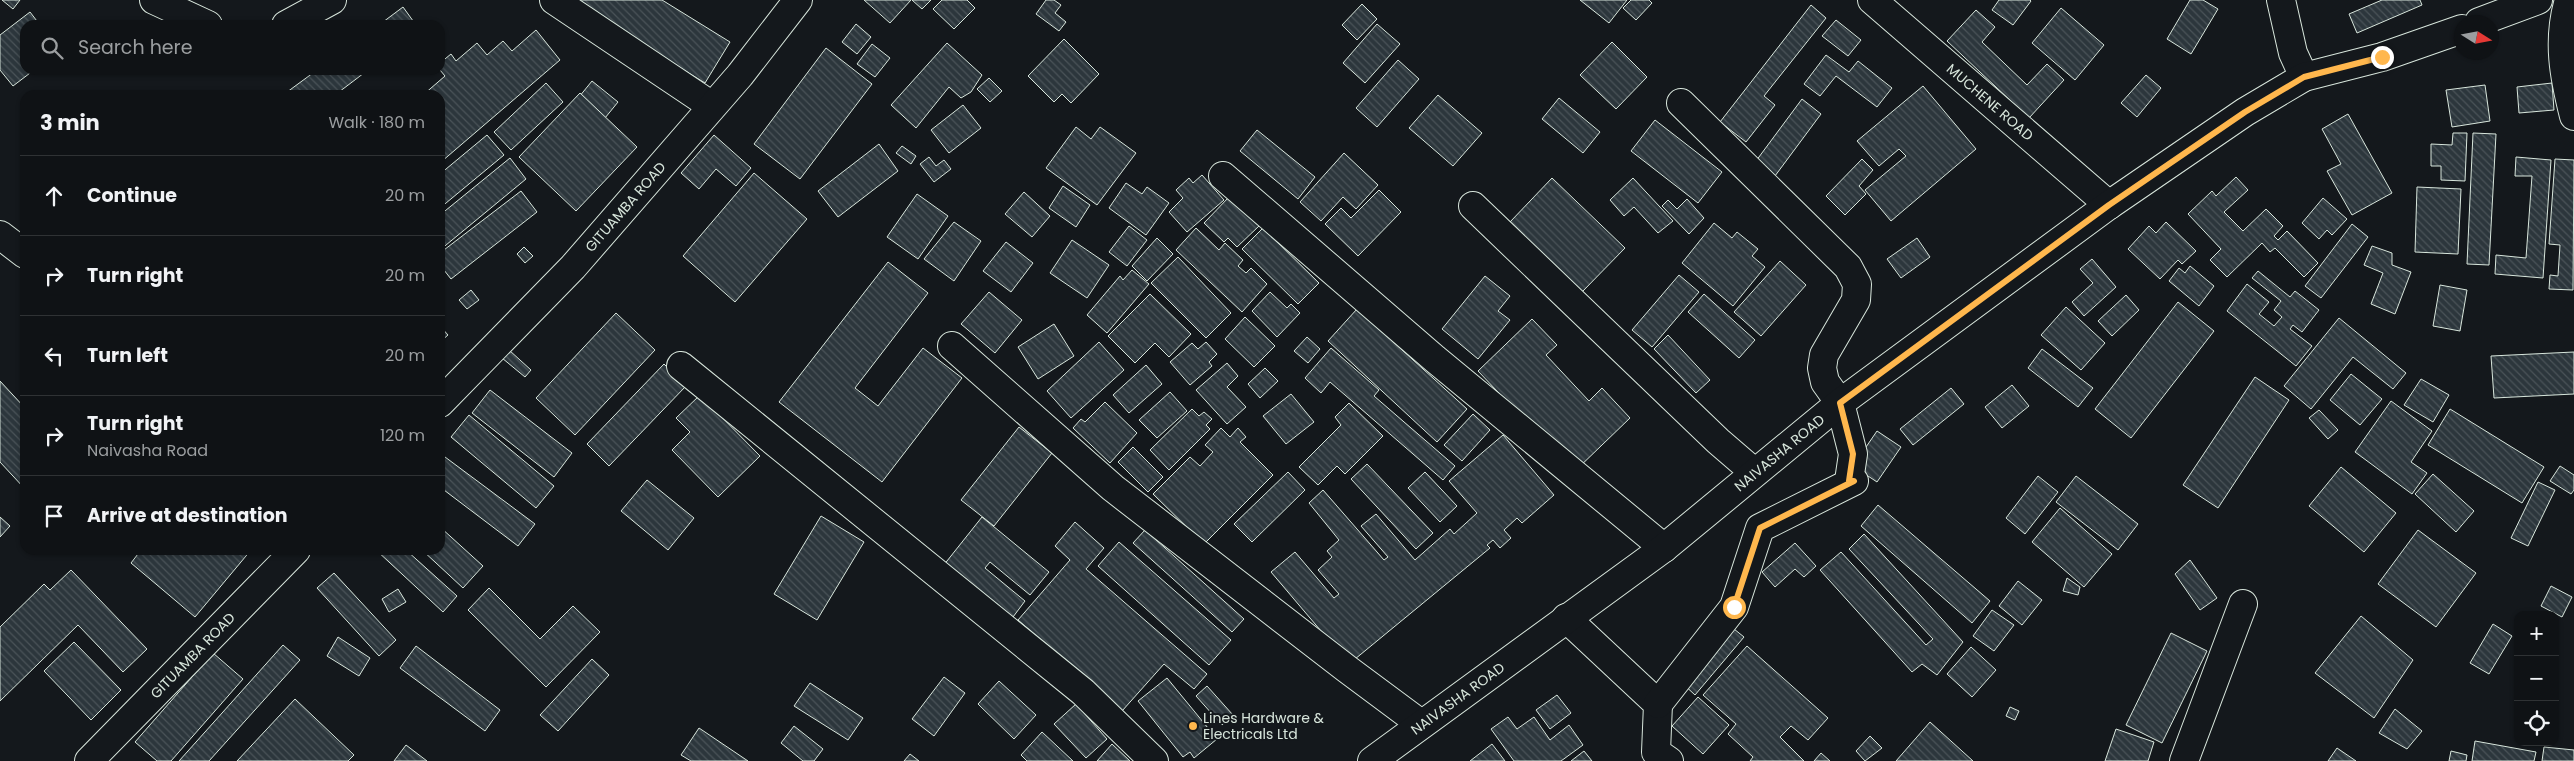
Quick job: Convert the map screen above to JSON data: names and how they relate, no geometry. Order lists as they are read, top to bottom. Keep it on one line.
{"streets":{"street":["MUCHENE ROAD","GITUAMBA ROAD","NAIVASHA ROAD"]},"crossings":[["MUCHENE ROAD","NAIVASHA ROAD"]],"places":["Lines Hardware & Electricals Ltd"],"north":"right","page":{"search":"Search here","heading":["3 min","Walk · 180 m"],"list":[["Continue","20 m"],["Turn right","20 m"],["Turn left","20 m"],["Turn right","Naivasha Road","120 m"],"Arrive at destination"],"map_buttons":["+","−"]}}
